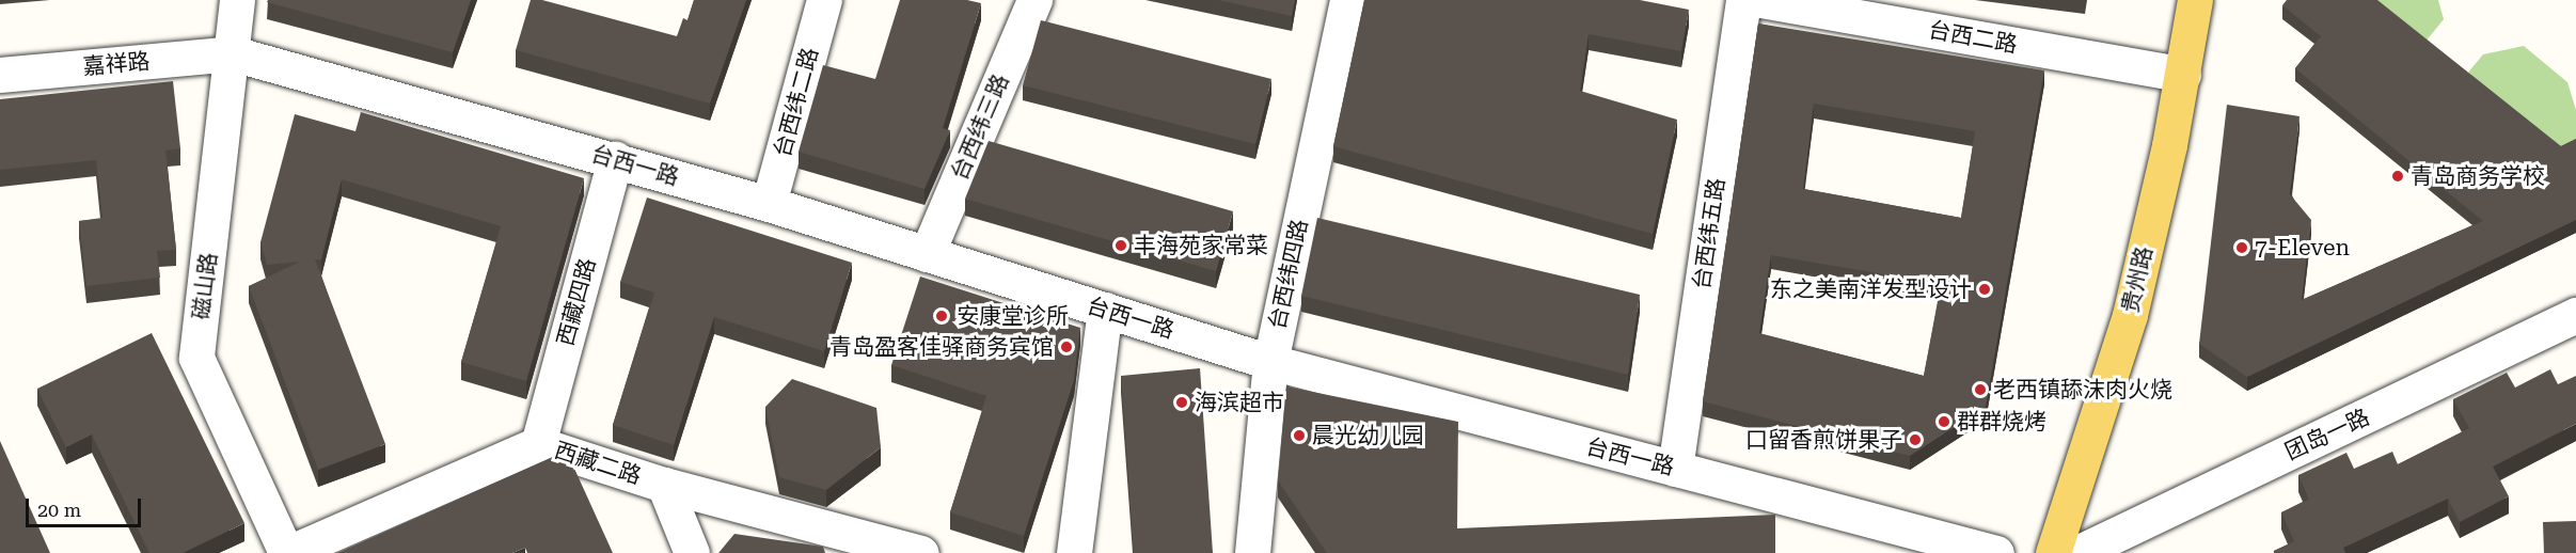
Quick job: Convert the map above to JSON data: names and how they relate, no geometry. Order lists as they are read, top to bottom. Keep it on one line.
{"streets":{"main road":["贵州路"],"street":["台西二路","嘉祥路","台西纬二路","台西纬三路","台西一路","台西纬五路","台西纬四路","磁山路","西藏四路","团岛一路","西藏二路"]},"crossings":[["台西二路","贵州路"],["嘉祥路","台西一路"],["嘉祥路","磁山路"],["台西纬二路","台西一路"],["台西纬三路","台西一路"],["台西一路","台西纬五路"],["台西一路","台西纬四路"],["台西一路","磁山路"],["台西一路","西藏四路"],["磁山路","西藏二路"],["西藏四路","西藏二路"]],"places":["青岛商务学校","丰海苑家常菜","7-Eleven","东之美南洋发型设计","安康堂诊所","青岛盈客佳驿商务宾馆","老西镇舔沫肉火烧","海滨超市","群群烧烤","晨光幼儿园","口留香煎饼果子"],"scale_bar":"20 m"}
